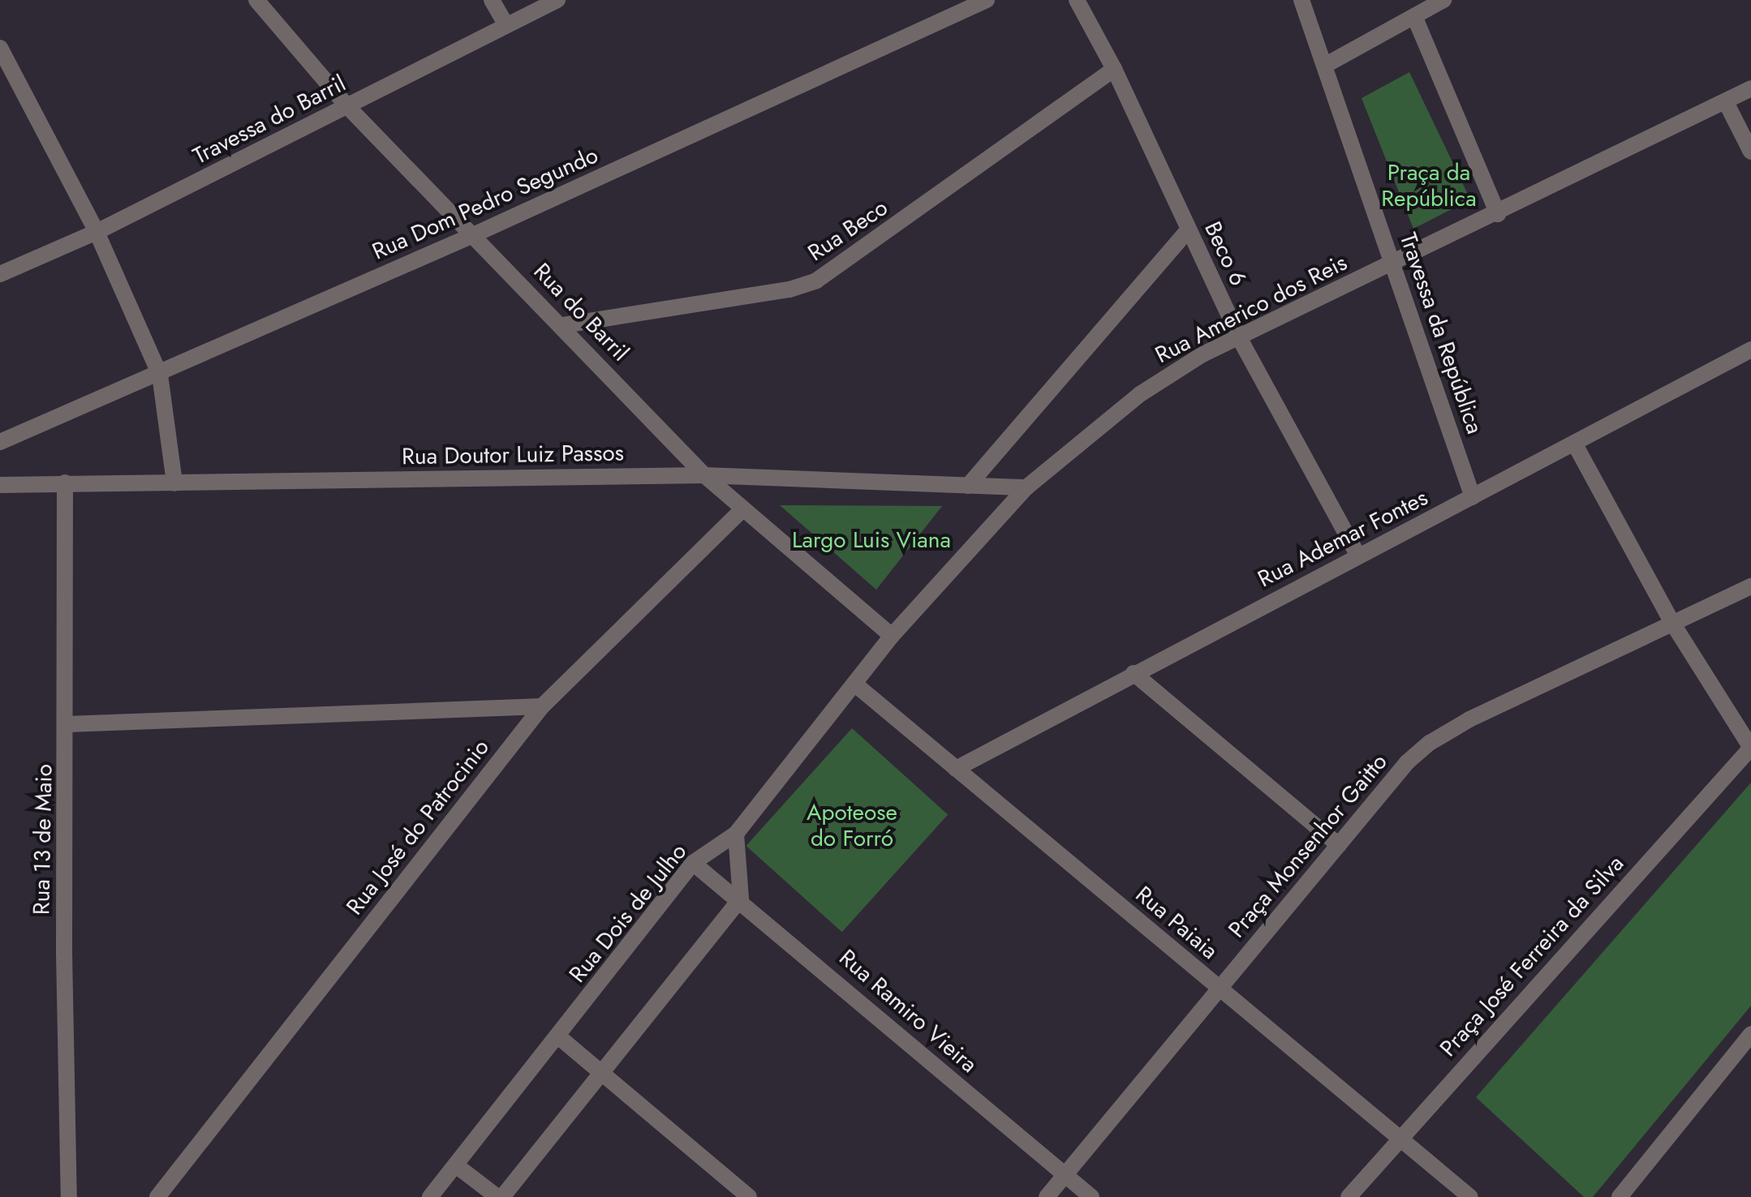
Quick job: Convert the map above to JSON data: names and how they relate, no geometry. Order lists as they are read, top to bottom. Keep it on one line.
{"streets":{"street":["Travessa do Barril","Rua Dom Pedro Segundo","Rua Beco","Beco 6","Rua Americo dos Reis","Rua do Barril","Travessa da República","Rua Doutor Luiz Passos","Rua Ademar Fontes","Rua José do Patrocinio","Rua 13 de Maio","Praça Monsenhor Gaitto","Rua Dois de Julho","Rua Paiaia","Praça José Ferreira da Silva","Rua Ramiro Vieira"]},"crossings":[["Travessa do Barril","Rua do Barril"],["Rua Dom Pedro Segundo","Rua do Barril"],["Rua Beco","Beco 6"],["Rua Beco","Rua do Barril"],["Beco 6","Rua Americo dos Reis"],["Beco 6","Rua Ademar Fontes"],["Rua Americo dos Reis","Rua do Barril"],["Rua Americo dos Reis","Travessa da República"],["Rua Americo dos Reis","Rua Doutor Luiz Passos"],["Rua Americo dos Reis","Rua Paiaia"],["Rua do Barril","Rua Doutor Luiz Passos"],["Rua do Barril","Rua José do Patrocinio"],["Travessa da República","Rua Ademar Fontes"],["Rua Doutor Luiz Passos","Rua 13 de Maio"],["Rua Ademar Fontes","Rua Paiaia"],["Rua Ademar Fontes","Praça José Ferreira da Silva"],["Praça Monsenhor Gaitto","Rua Paiaia"],["Praça Monsenhor Gaitto","Praça José Ferreira da Silva"],["Praça Monsenhor Gaitto","Rua Ramiro Vieira"],["Rua Dois de Julho","Rua Ramiro Vieira"],["Rua Paiaia","Praça José Ferreira da Silva"]],"parks":["Praça da República","Largo Luis Viana","Apoteose do Forró"]}
